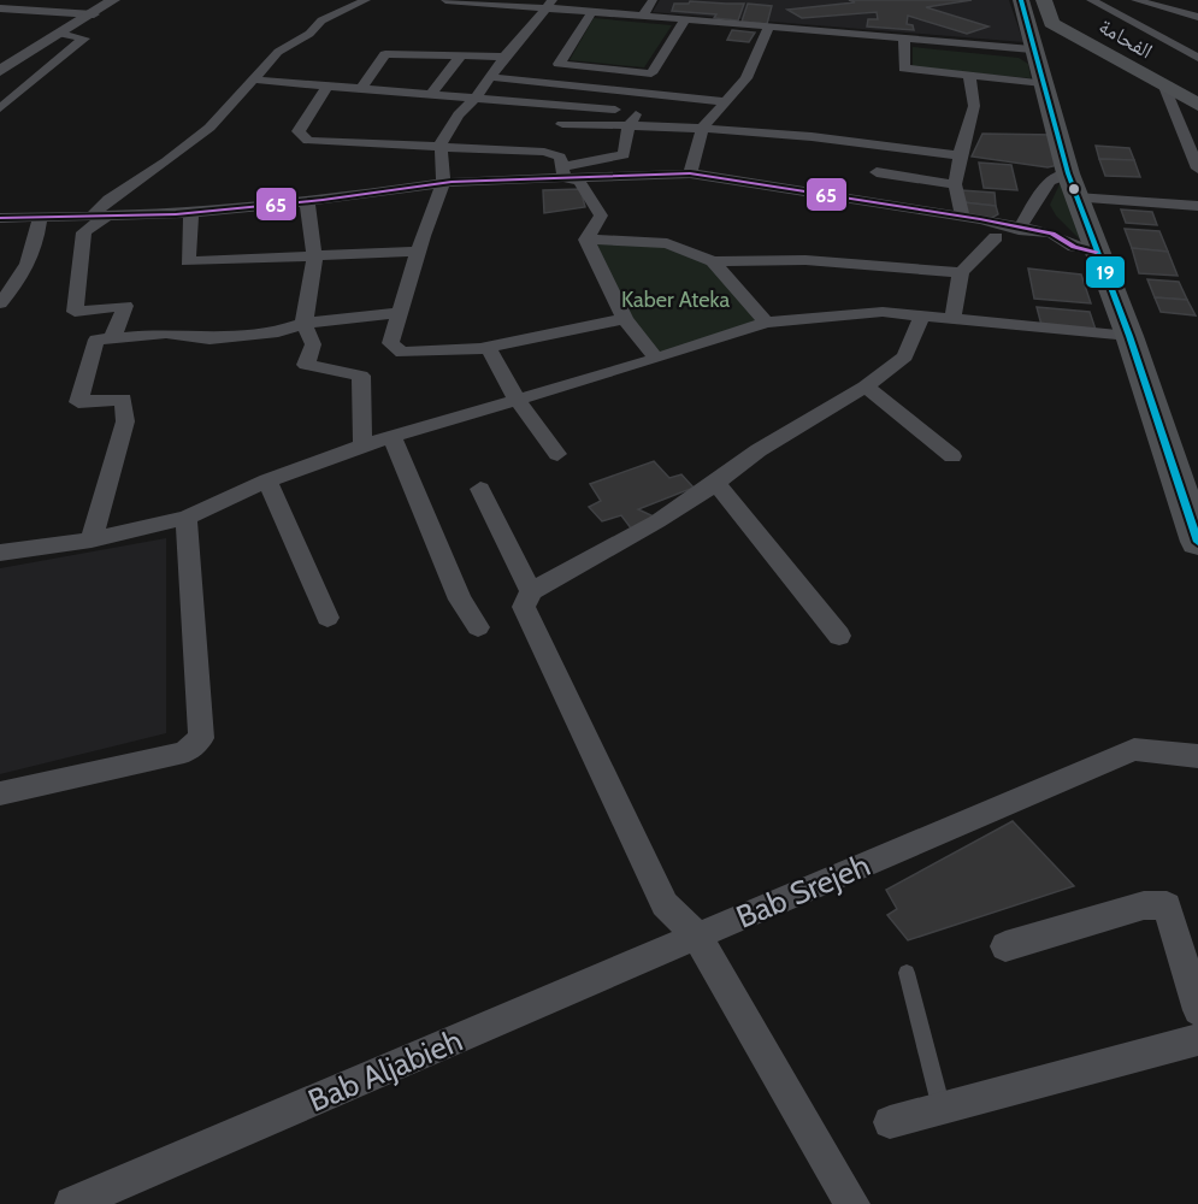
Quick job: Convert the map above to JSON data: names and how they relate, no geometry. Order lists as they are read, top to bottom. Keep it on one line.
{"streets":{"main road":["الفحامة"],"street":["Bab Srejeh","Bab Aljabieh"]},"crossings":[["Bab Srejeh","Bab Aljabieh"]],"parks":["Kaber Ateka"],"lines":["transit line 19","transit line 65"]}
